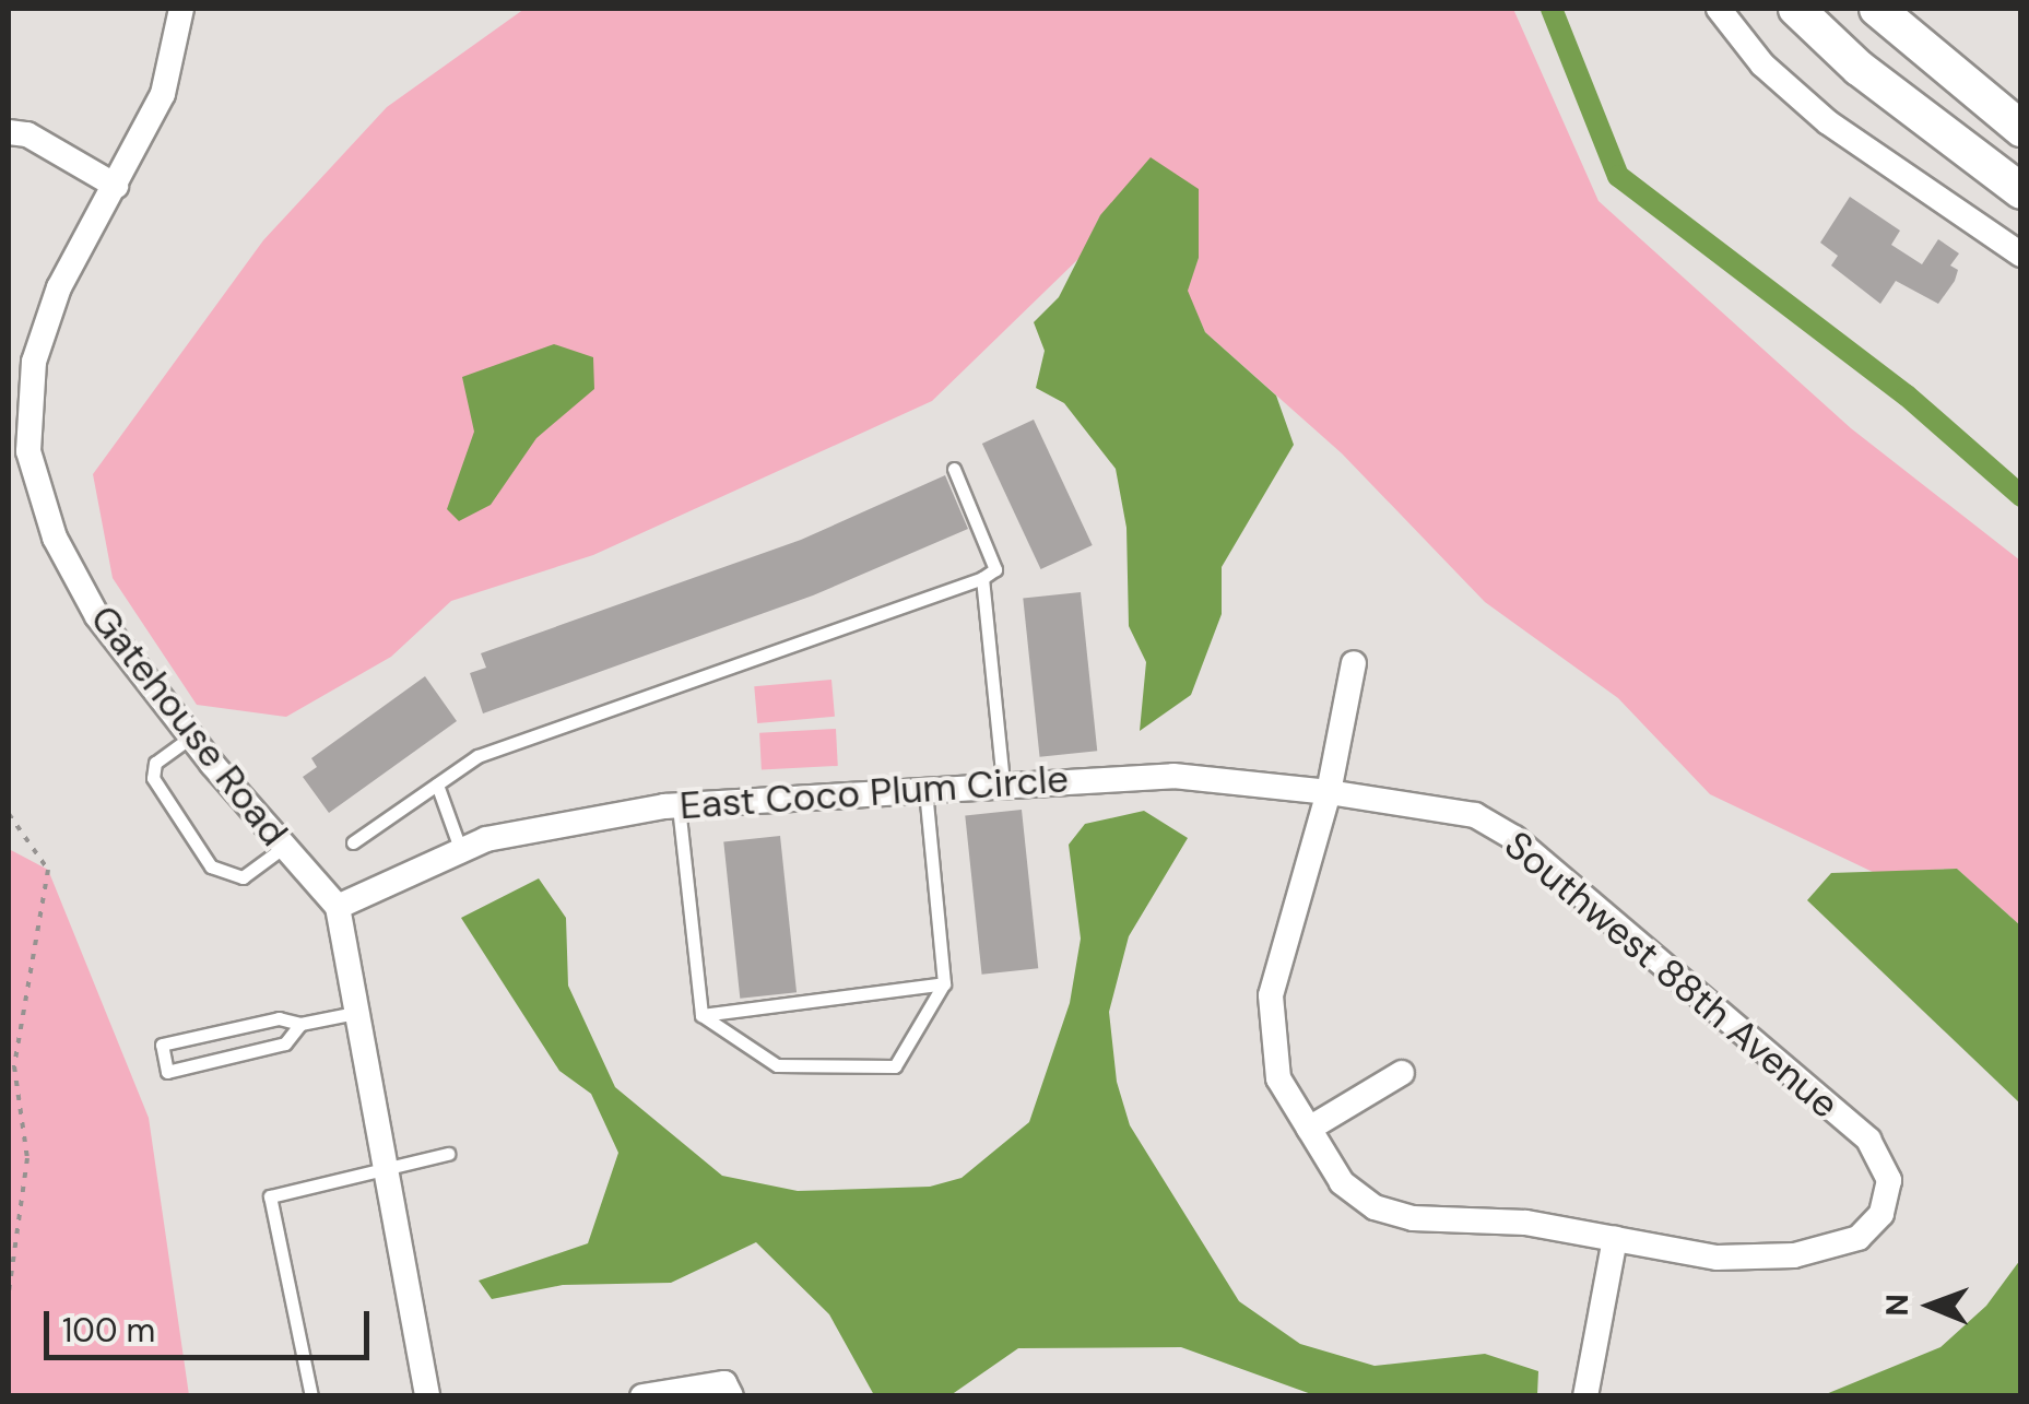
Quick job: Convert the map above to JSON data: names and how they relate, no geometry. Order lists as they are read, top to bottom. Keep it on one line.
{"streets":{"street":["Gatehouse Road","East Coco Plum Circle","Southwest 88th Avenue"]},"crossings":[["Gatehouse Road","East Coco Plum Circle"],["East Coco Plum Circle","Southwest 88th Avenue"]],"scale_bar":"100 m","north":"left"}
